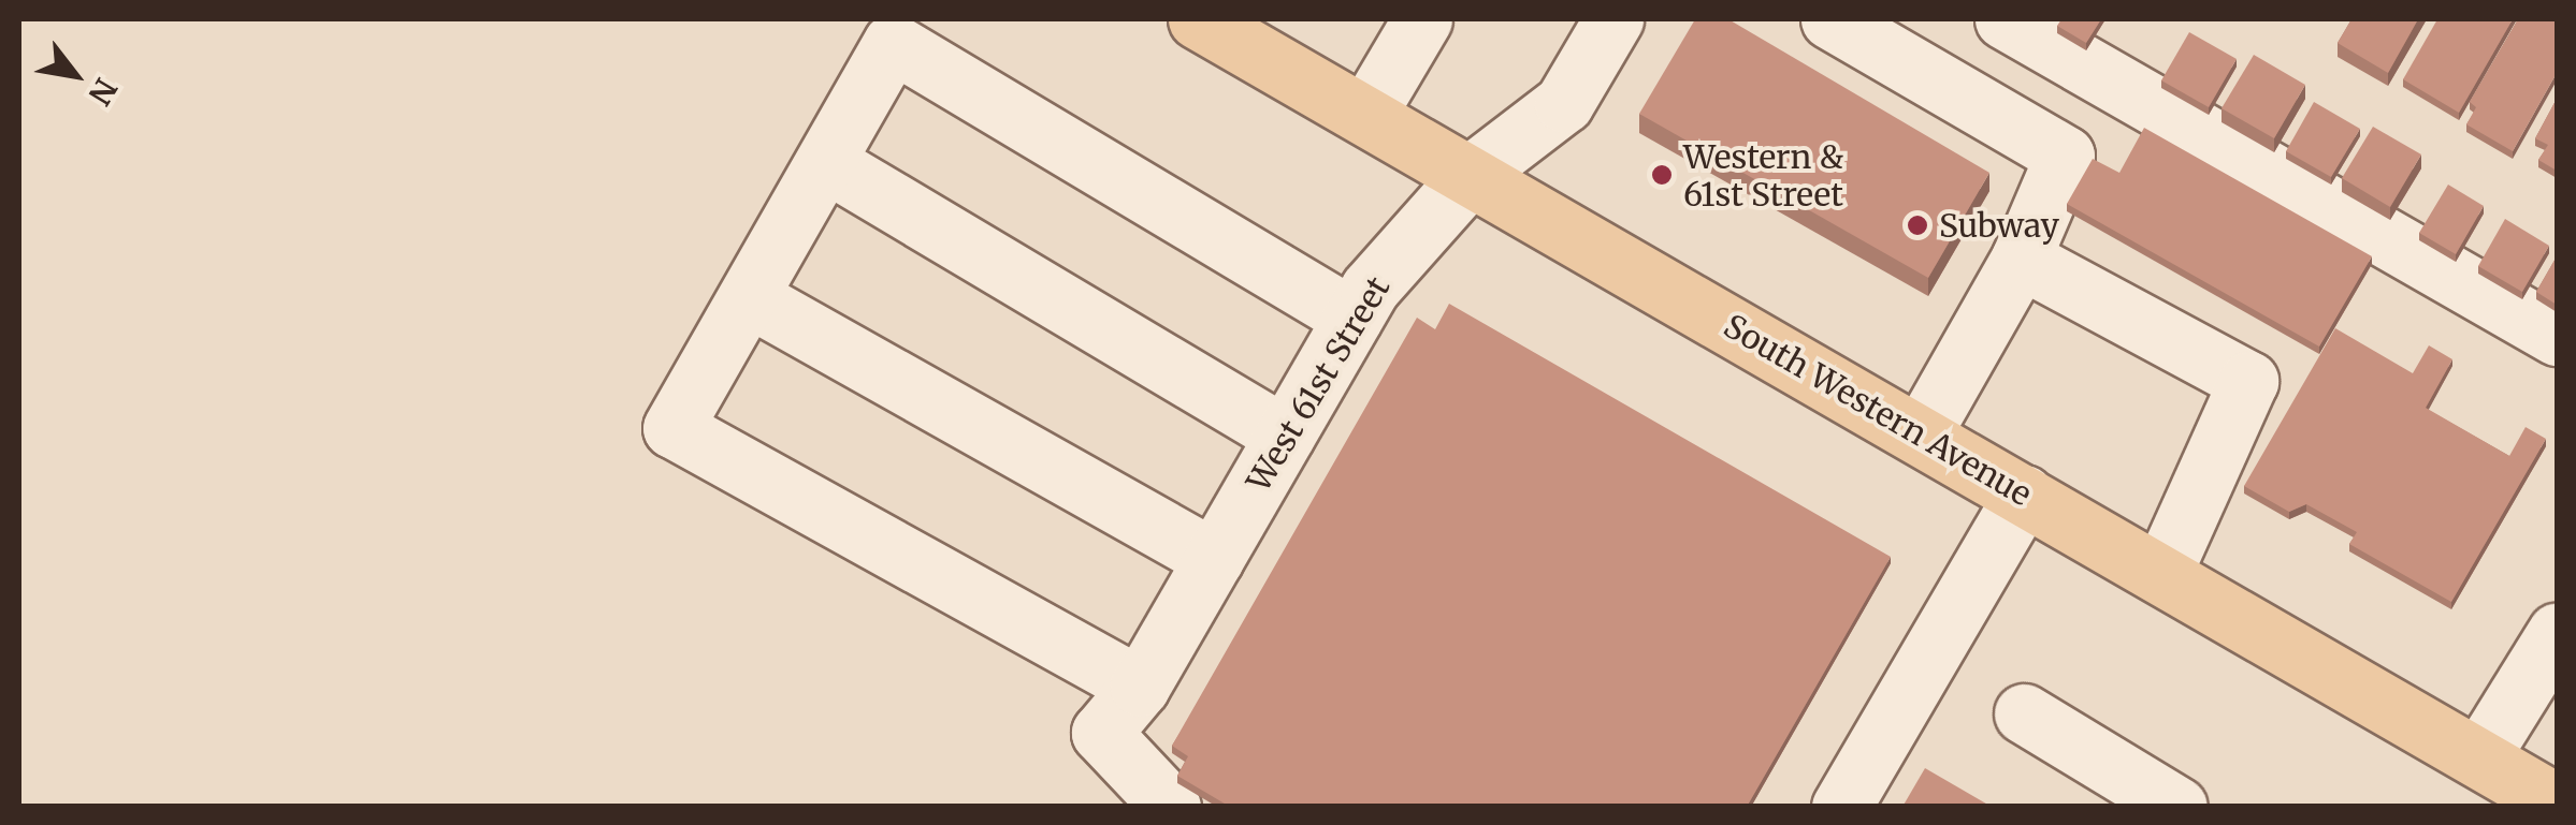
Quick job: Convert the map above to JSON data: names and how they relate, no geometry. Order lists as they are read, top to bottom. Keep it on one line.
{"streets":{"main road":["South Western Avenue"],"street":["West 61st Street"]},"crossings":[["West 61st Street","South Western Avenue"]],"places":["Western & 61st Street","Subway"],"north":"bottom right"}
